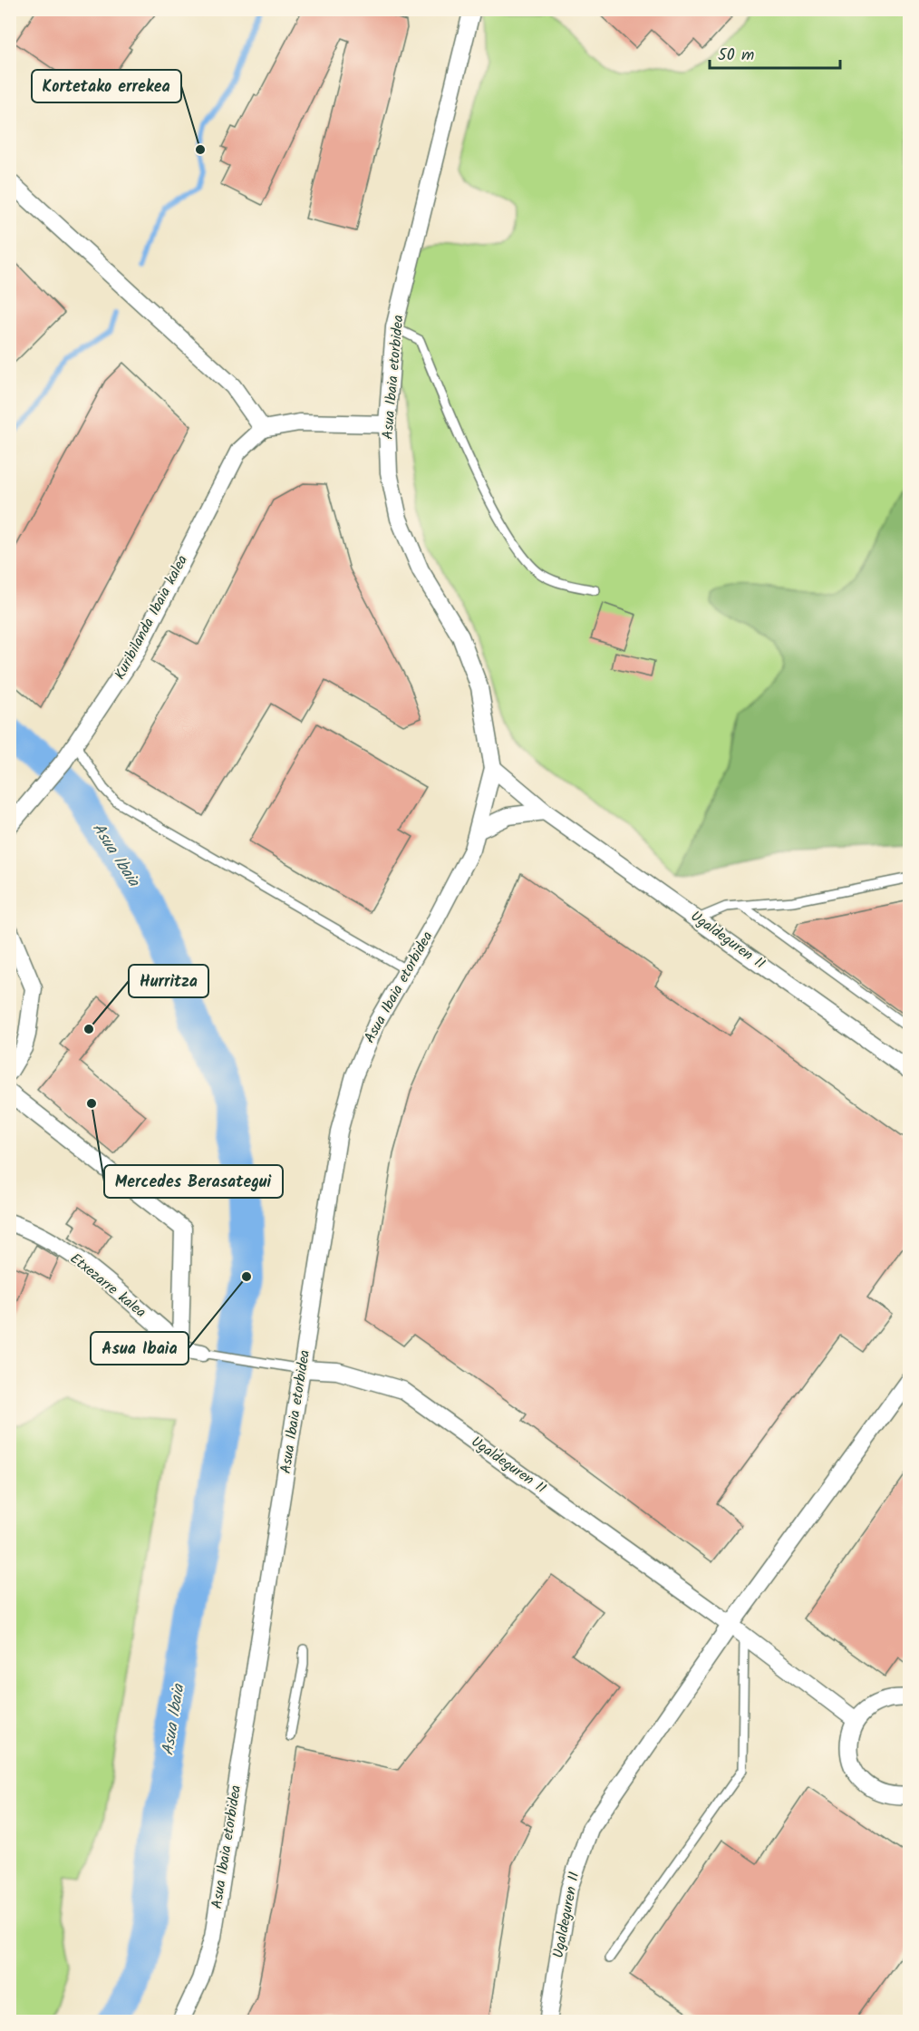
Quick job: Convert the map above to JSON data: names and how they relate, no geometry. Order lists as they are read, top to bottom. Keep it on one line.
{"streets":{"street":["Asua Ibaia etorbidea","Kuribilanda Ibaia kalea","Ugaldeguren II","Etxezarre kalea"]},"crossings":[["Asua Ibaia etorbidea","Ugaldeguren II"],["Ugaldeguren II","Etxezarre kalea"]],"water":["Asua Ibaia"],"places":["Kortetako errekea","Hurritza","Mercedes Berasategui","Asua Ibaia"],"scale_bar":"50 m"}
